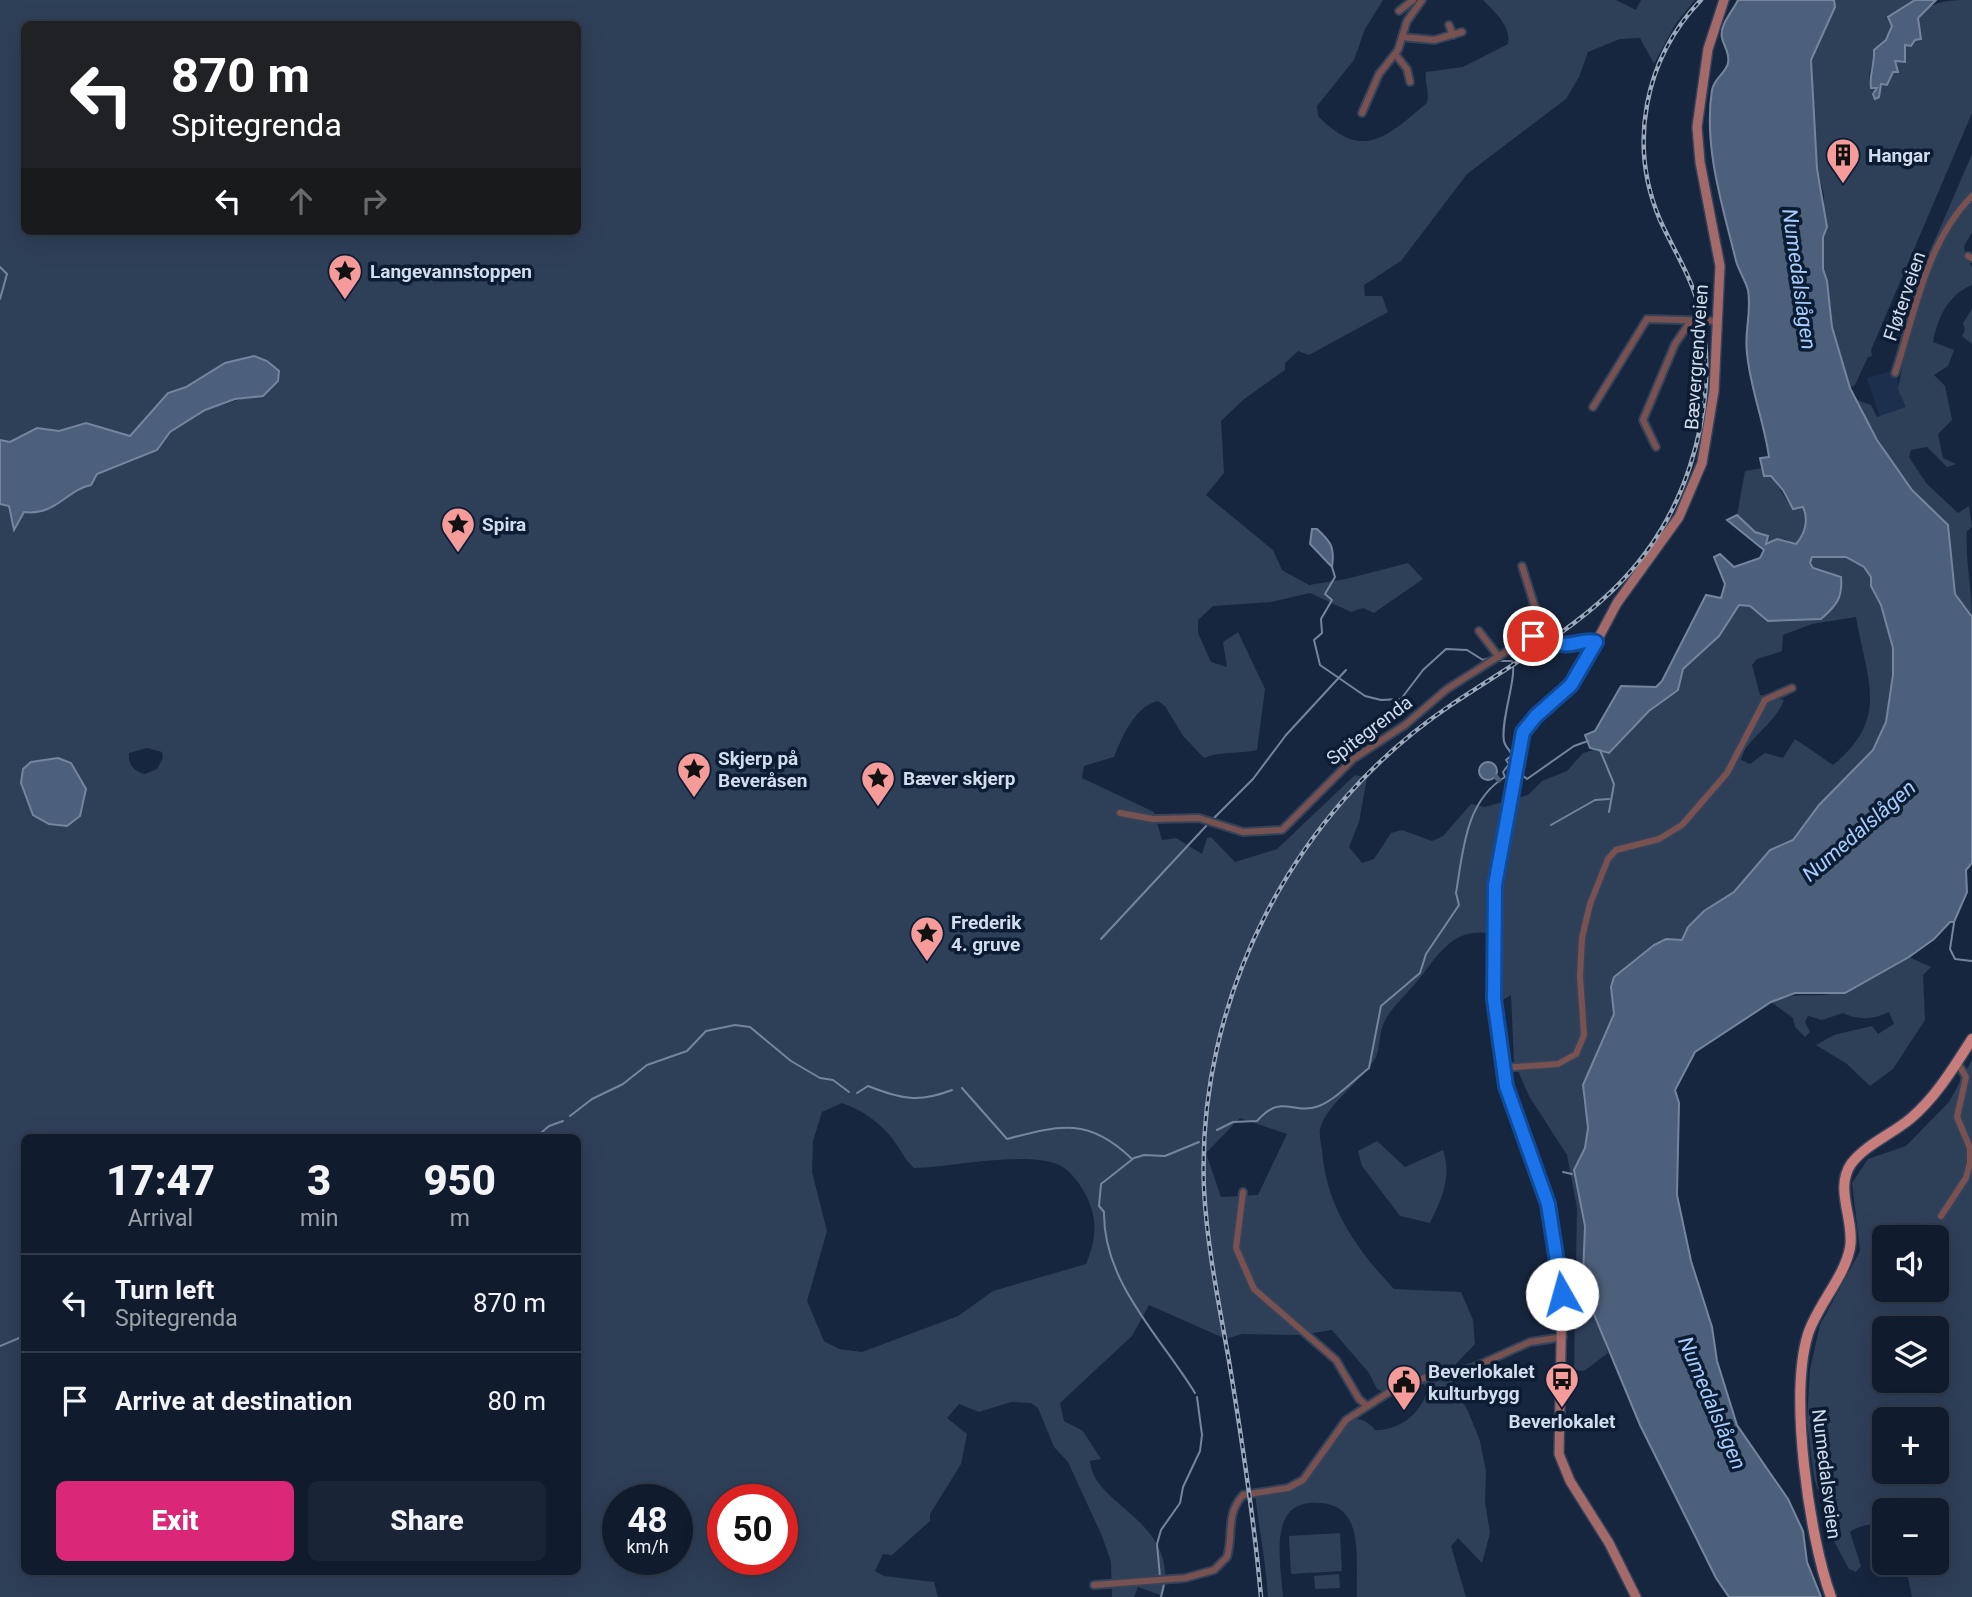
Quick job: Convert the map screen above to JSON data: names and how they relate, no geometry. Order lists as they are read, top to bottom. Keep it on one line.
{"streets":{"main road":["Bævergrendveien","Numedalsveien"],"street":["Fløterveien","Spitegrenda"]},"crossings":[["Bævergrendveien","Spitegrenda"]],"water":["Numedalslågen"],"places":{"building":["Hangar"],"place":["Langevannstoppen","Spira","Skjerp på Beveråsen","Bæver skjerp","Frederik 4. gruve"],"bus stop":["Beverlokalet"],"public building":["Beverlokalet kulturbygg"]},"page":{"turn":["870 m","Spitegrenda"],"eta":["17:47","Arrival","3","min","950","m"],"map_buttons":["+","−"],"list":[{"name":"Turn left","note":"Spitegrenda","value":"870 m"},{"name":"Arrive at destination","value":"80 m"}],"buttons":["Exit","Share"],"speed":"48 km/h","limit":"50"}}
